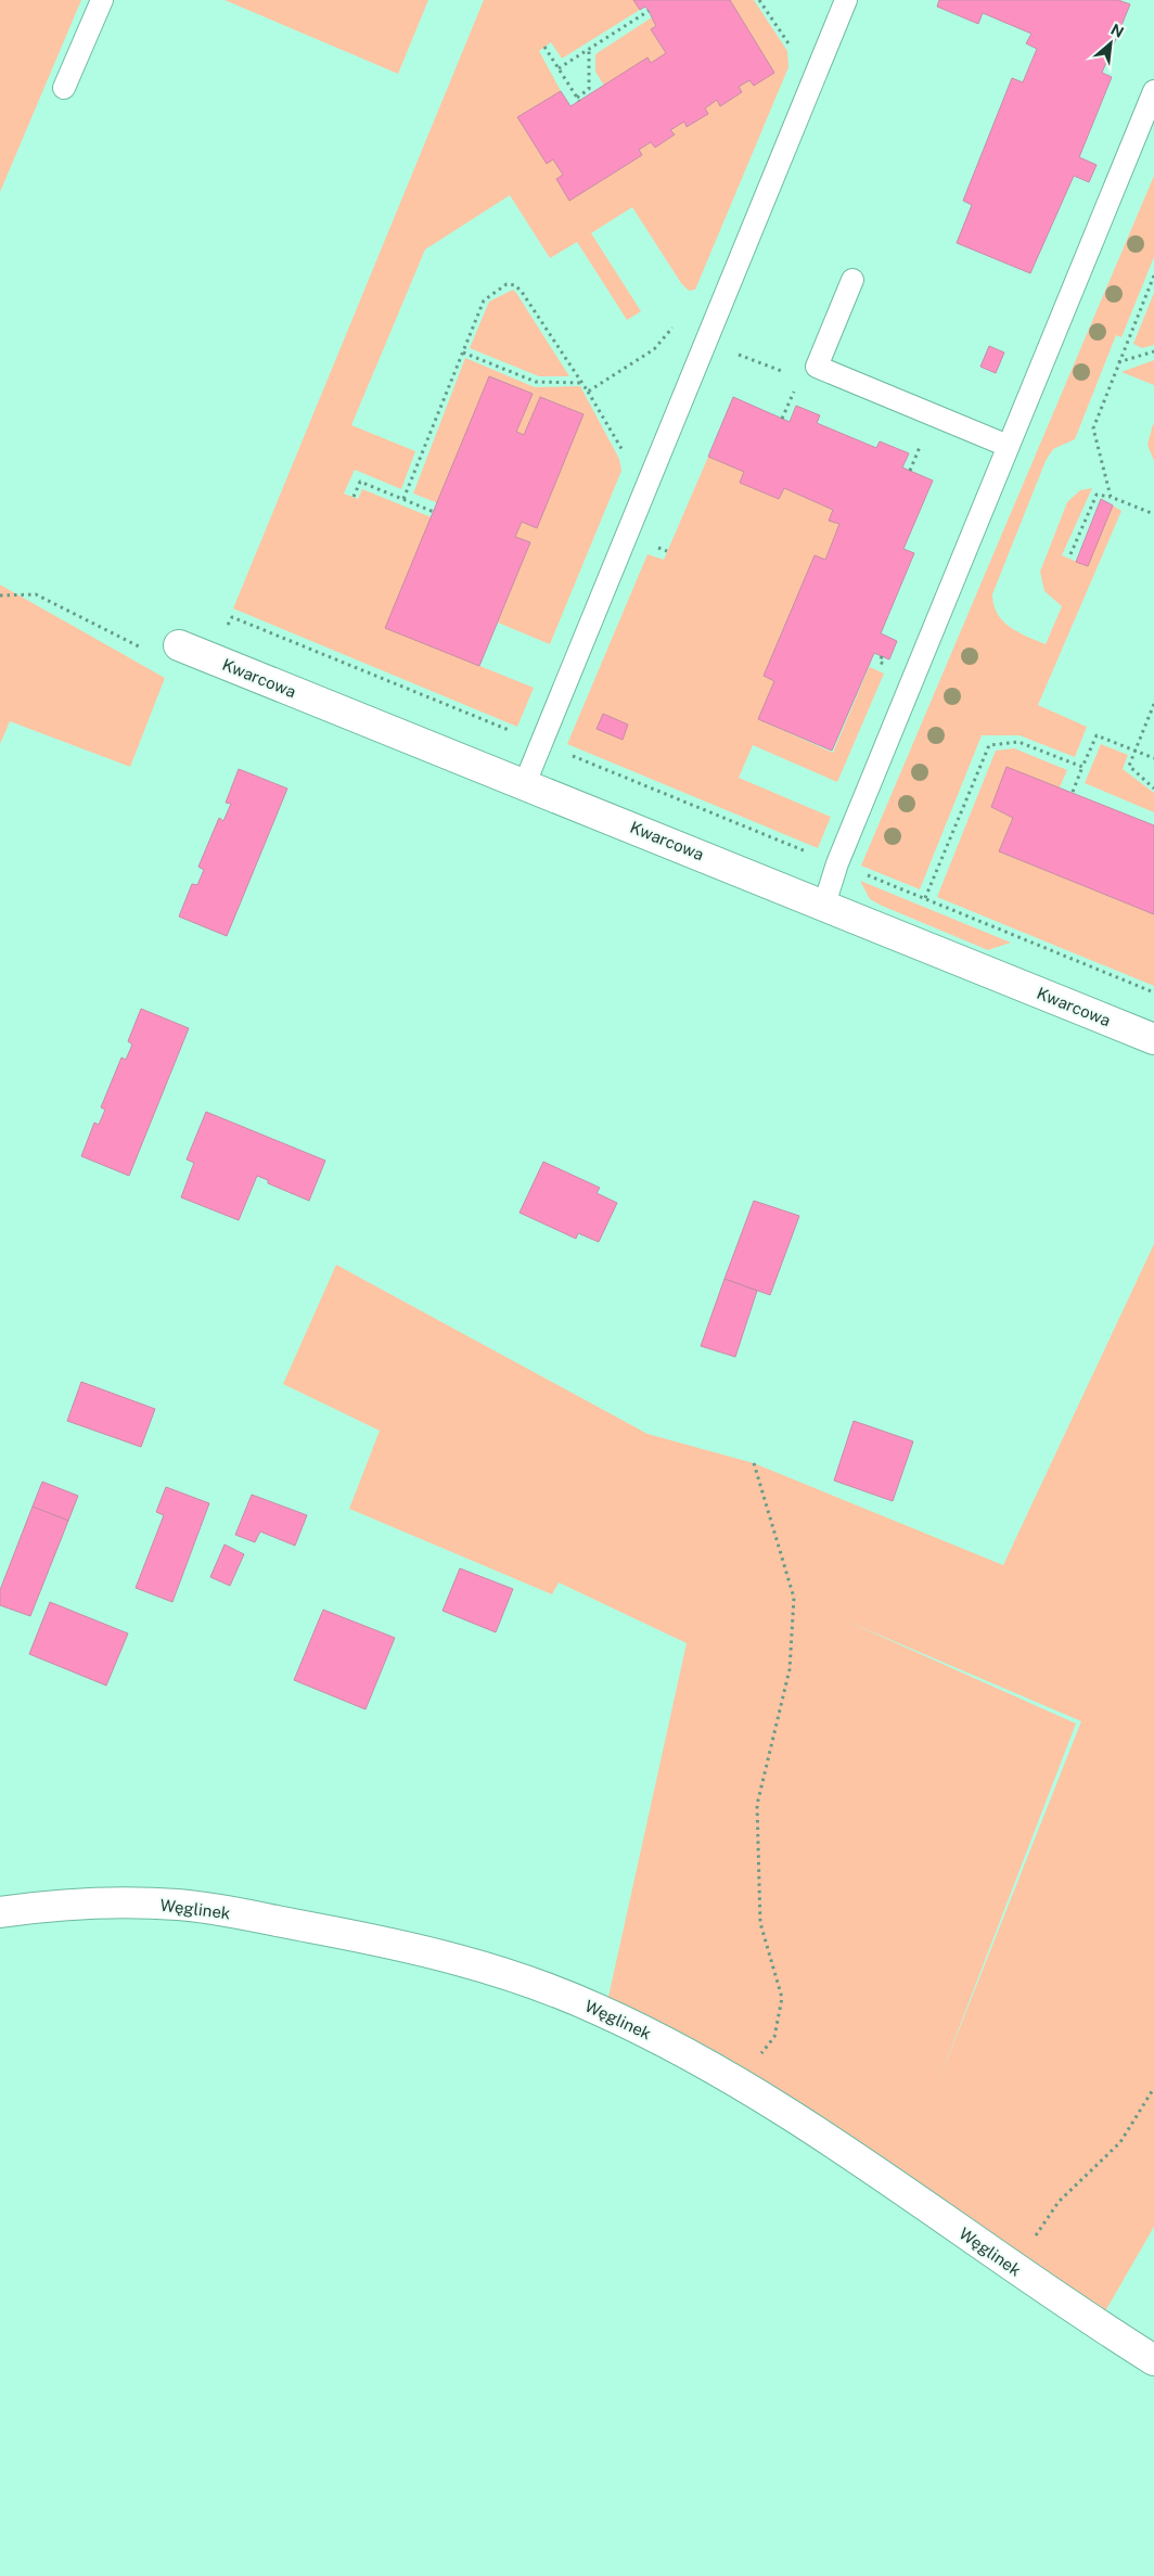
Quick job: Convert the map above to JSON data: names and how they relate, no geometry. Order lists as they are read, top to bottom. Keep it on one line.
{"streets":{"street":["Kwarcowa","Węglinek"]},"north":"top right"}
